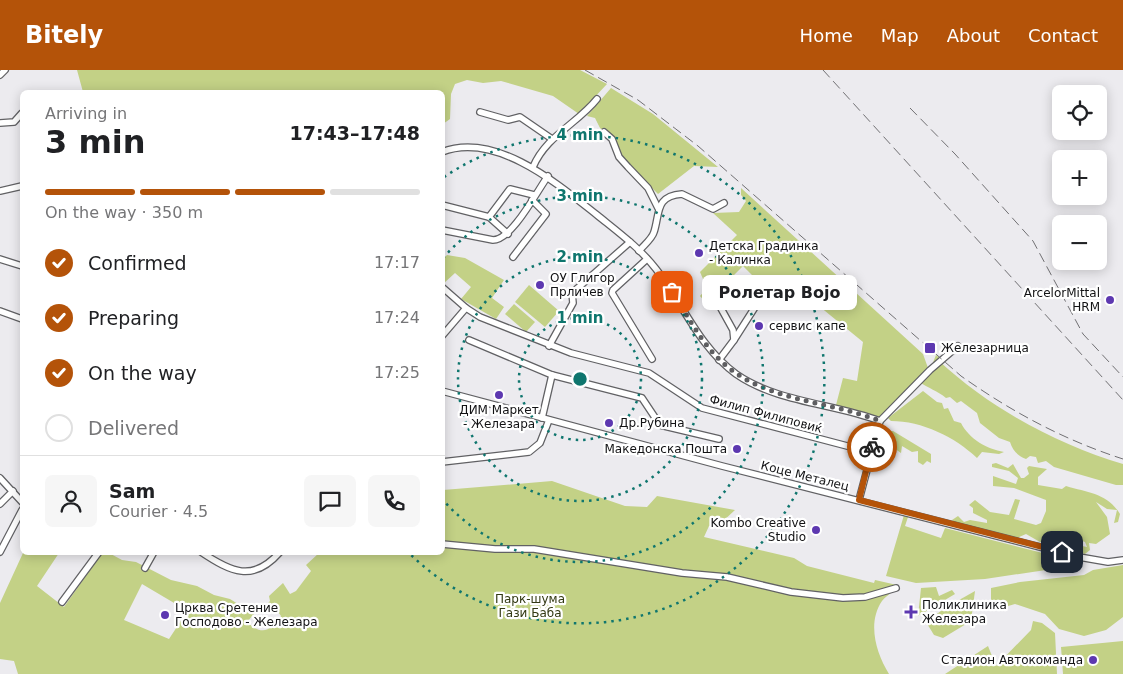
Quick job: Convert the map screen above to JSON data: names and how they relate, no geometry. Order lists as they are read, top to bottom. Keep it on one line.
{"streets":{"street":["Филип Филиповиќ","Коце Металец"]},"parks":["Парк-шума Гази Баба"],"places":{"other":["Детска Градинка - Калинка","ОУ Глигор Прличев","Ролетар Војо","ArcelorMittal HRM","сервис капе","ДИМ Маркет - Железара","Др.Рубина","Македонска Пошта","Kombo Creative Studio","Црква Сретение Господово - Железара","Стадион Автокоманда"],"transit":["Железарница"],"health":["Поликлиника Железара"]},"page":{"header":"Bitely","nav":["Home","Map","About","Contact"],"map_buttons":["+","−"],"heading":["3 min","Arriving in","17:43–17:48"],"panel":["Sam","Courier · 4.5"],"bar":"On the way · 350 m","list":[["Confirmed","17:17"],["Preparing","17:24"],["On the way","17:25"],"Delivered"],"bubble":"Ролетар Војо"},"rings":["4 min","3 min","2 min","1 min"]}
